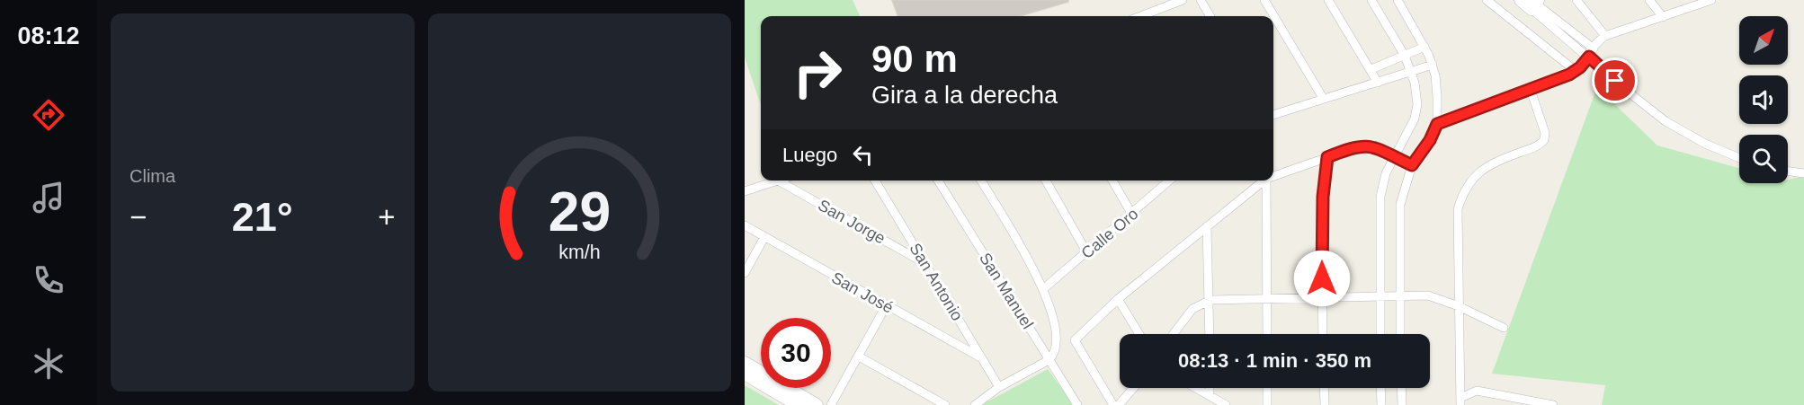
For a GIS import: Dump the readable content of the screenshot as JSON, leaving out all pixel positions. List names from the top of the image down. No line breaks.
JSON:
{"streets":{"street":["San Jorge","Calle Oro","San Antonio","San Manuel","San José"]},"crossings":[["San Jorge","San Antonio"],["San Antonio","San José"]],"north":"top right","page":{"tabs":"08:12","tile":"Clima","turn":["90 m","Gira a la derecha"],"then":"Luego","heat":["−","21°","+"],"limit":"30","trip":"08:13 · 1 min · 350 m","gauge":["29","km/h"]}}
